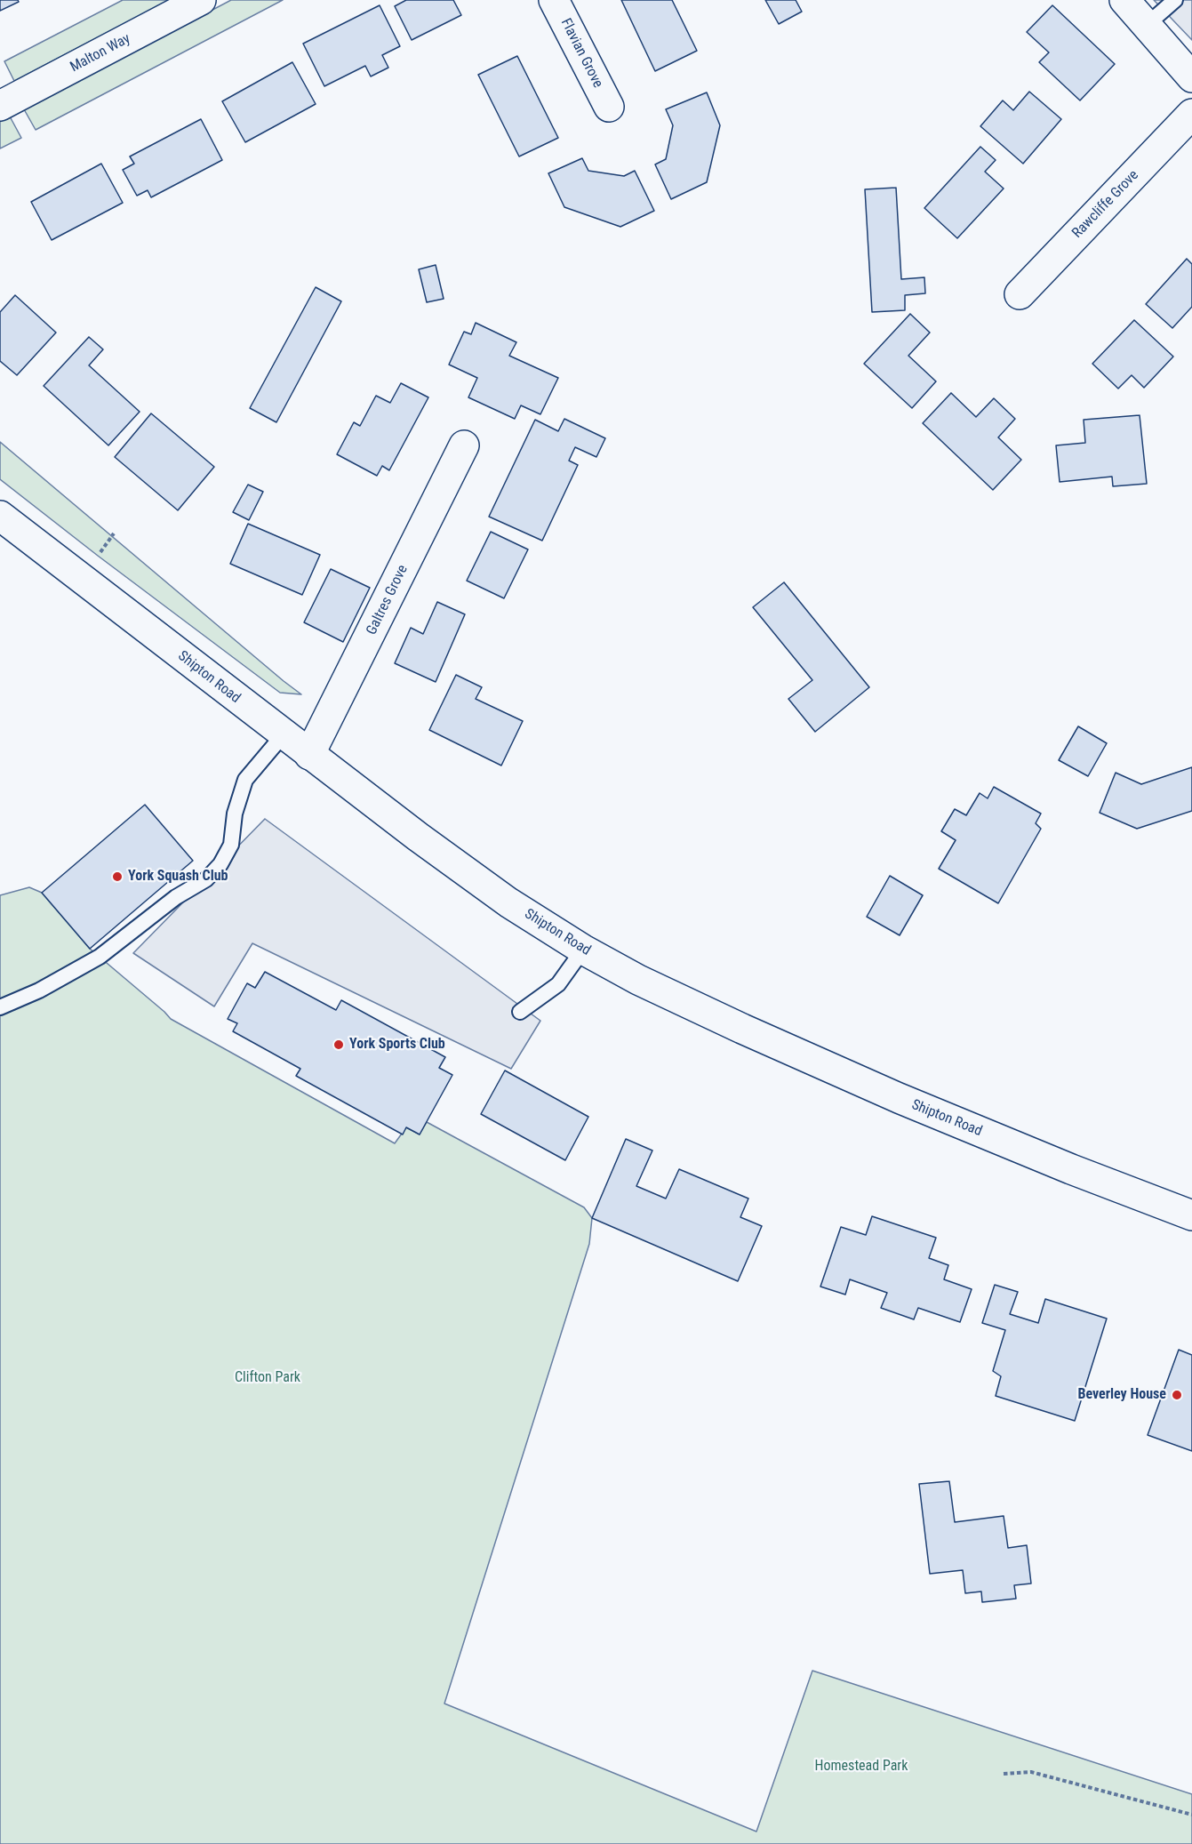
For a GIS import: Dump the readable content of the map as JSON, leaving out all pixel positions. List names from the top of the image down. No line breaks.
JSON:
{"streets":{"main road":["Malton Way","Flavian Grove","Rawcliffe Grove","Galtres Grove","Shipton Road"]},"crossings":[["Galtres Grove","Shipton Road"]],"parks":["Clifton Park","Homestead Park"],"places":["York Squash Club","York Sports Club","Beverley House"]}
